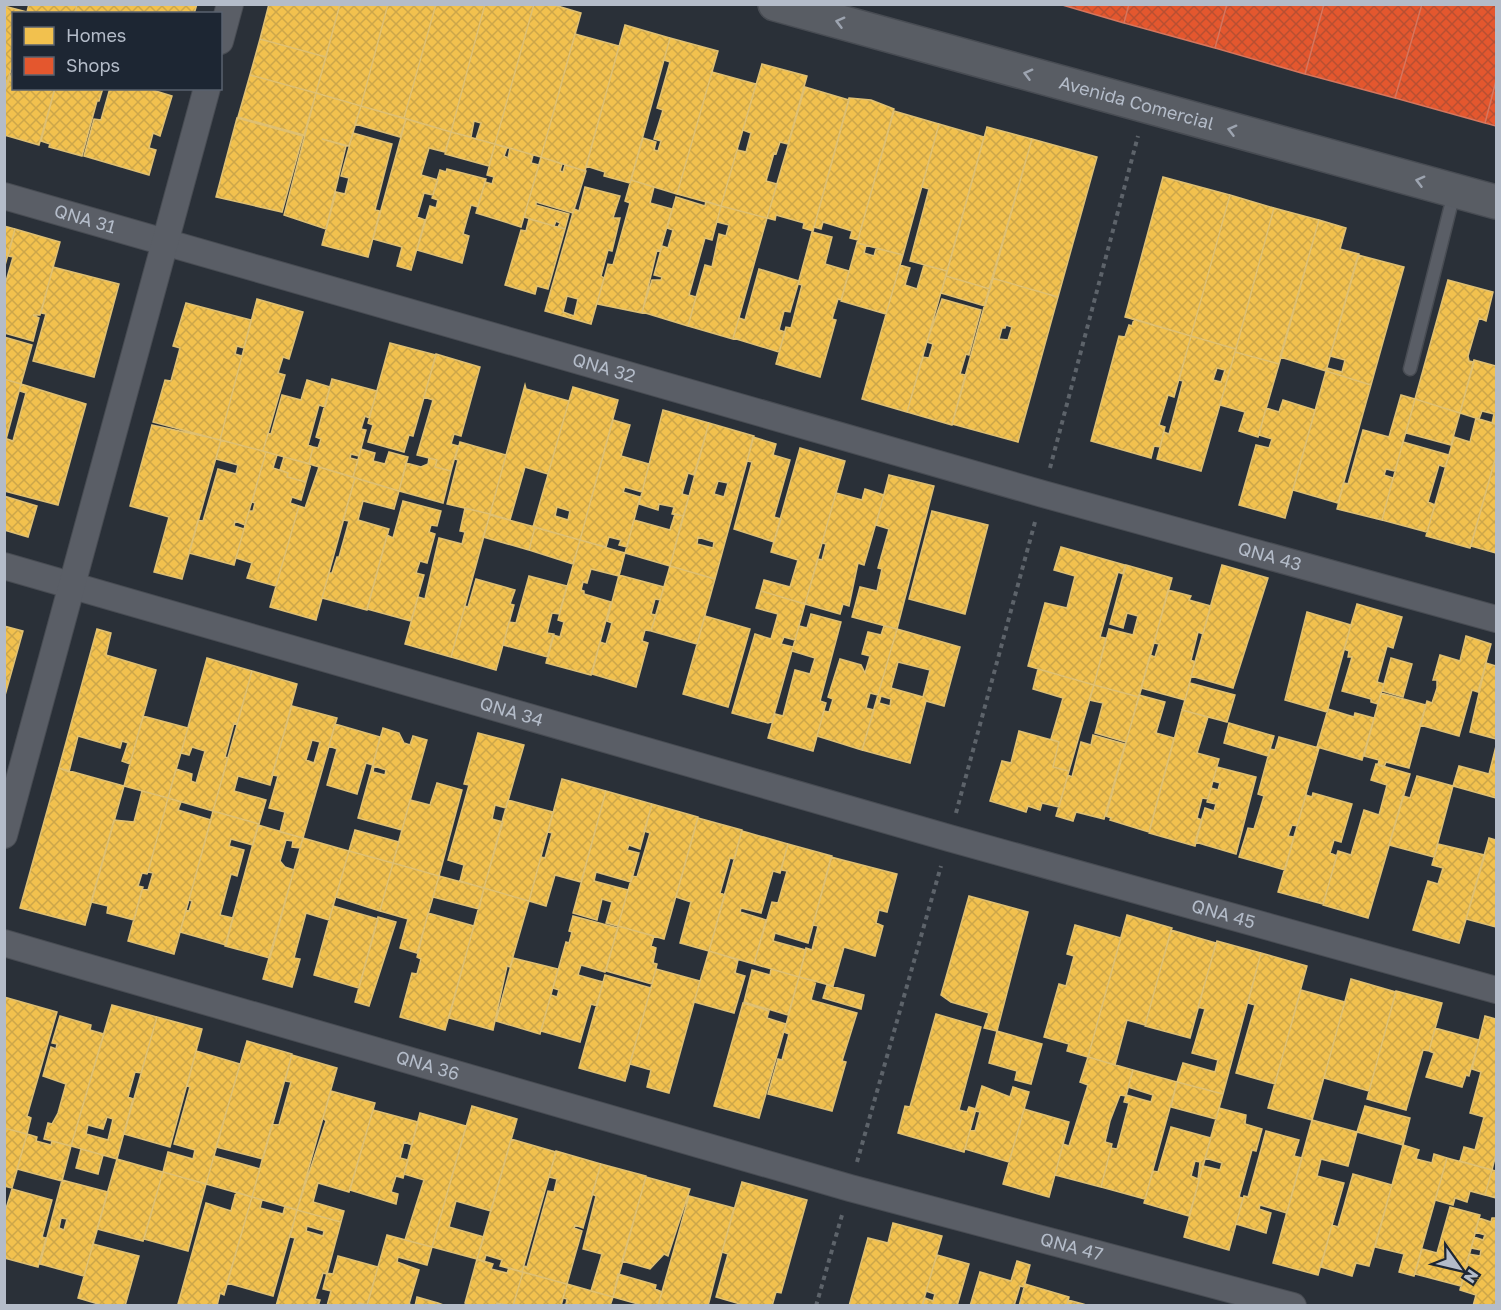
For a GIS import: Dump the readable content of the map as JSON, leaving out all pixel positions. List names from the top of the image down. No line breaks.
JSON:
{"streets":{"main road":["Avenida Comercial"],"street":["QNA 31","QNA 32","QNA 43","QNA 34","QNA 45","QNA 36","QNA 47"]},"crossings":[["QNA 31","QNA 32"],["QNA 32","QNA 43"],["QNA 34","QNA 45"],["QNA 36","QNA 47"]],"one_way":["Avenida Comercial"],"legend":["Homes","Shops"],"north":"bottom right"}
